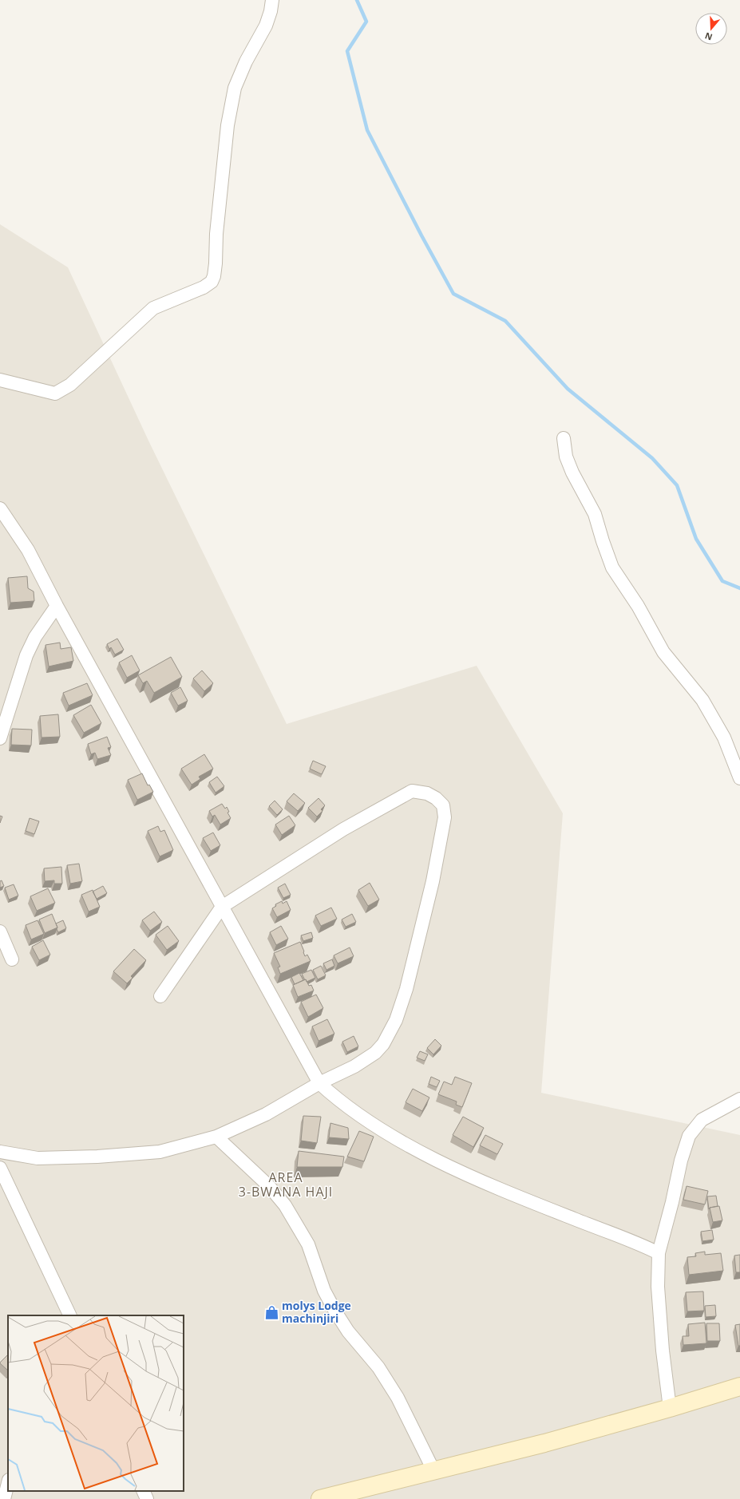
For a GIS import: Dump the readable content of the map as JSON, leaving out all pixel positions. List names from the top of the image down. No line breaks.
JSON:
{"districts":["AREA 3-BWANA HAJI"],"places":{"shop":["molys Lodge machinjiri"]},"north":"bottom"}
